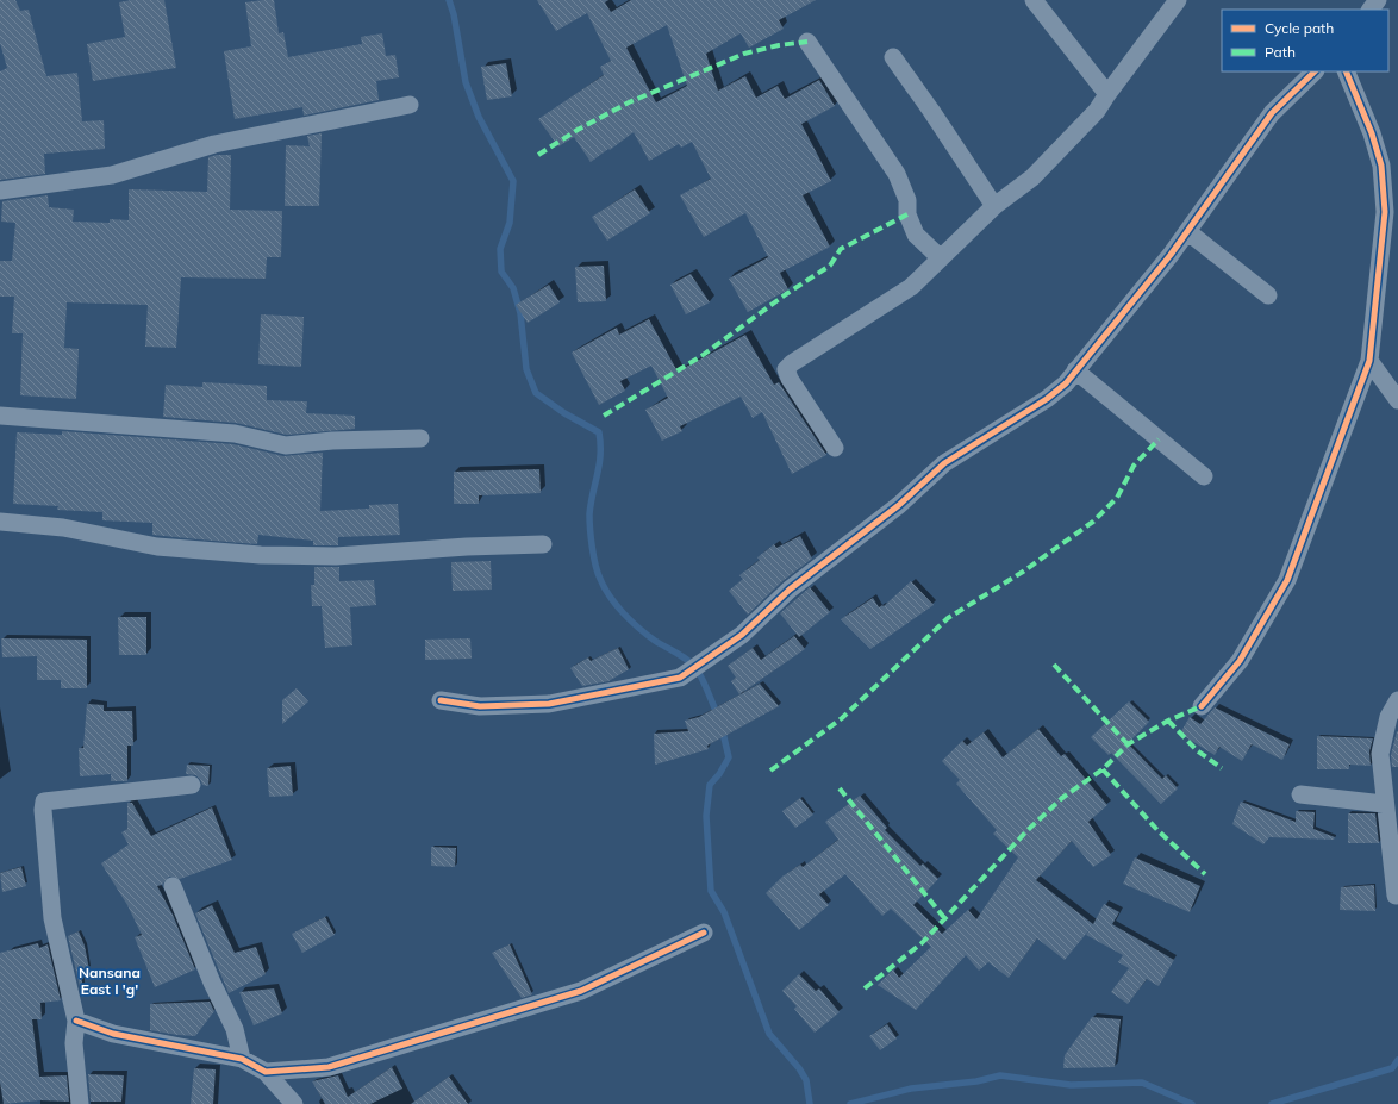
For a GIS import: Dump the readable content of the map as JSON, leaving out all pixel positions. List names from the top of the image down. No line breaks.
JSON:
{"districts":["Nansana East I 'g'"],"legend":["Cycle path","Path"]}
